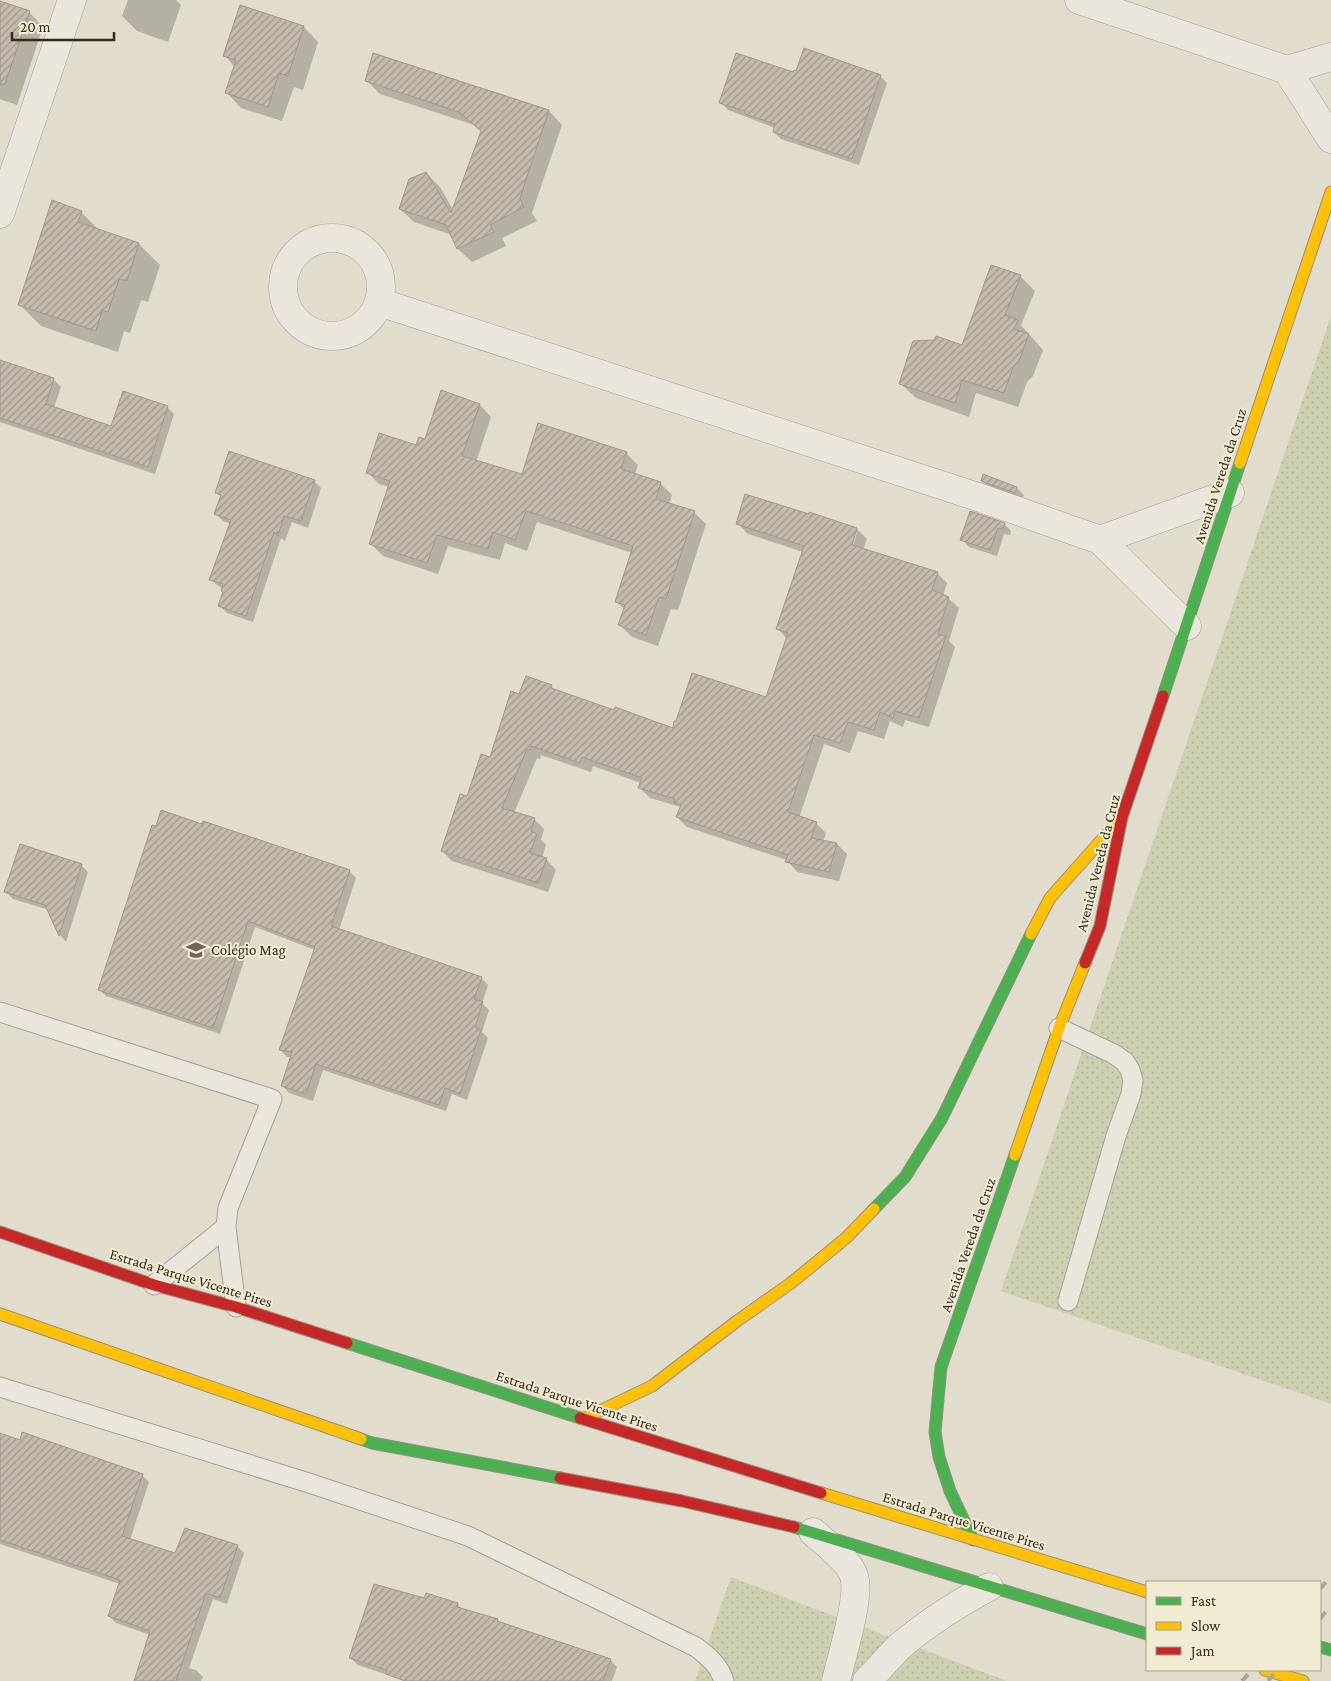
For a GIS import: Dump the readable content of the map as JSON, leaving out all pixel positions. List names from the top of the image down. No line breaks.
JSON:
{"streets":{"main road":["Avenida Vereda da Cruz","Estrada Parque Vicente Pires"]},"crossings":[["Avenida Vereda da Cruz","Estrada Parque Vicente Pires"]],"places":{"school or university":["Colégio Mag"]},"legend":["Fast","Slow","Jam"],"scale_bar":"20 m"}
